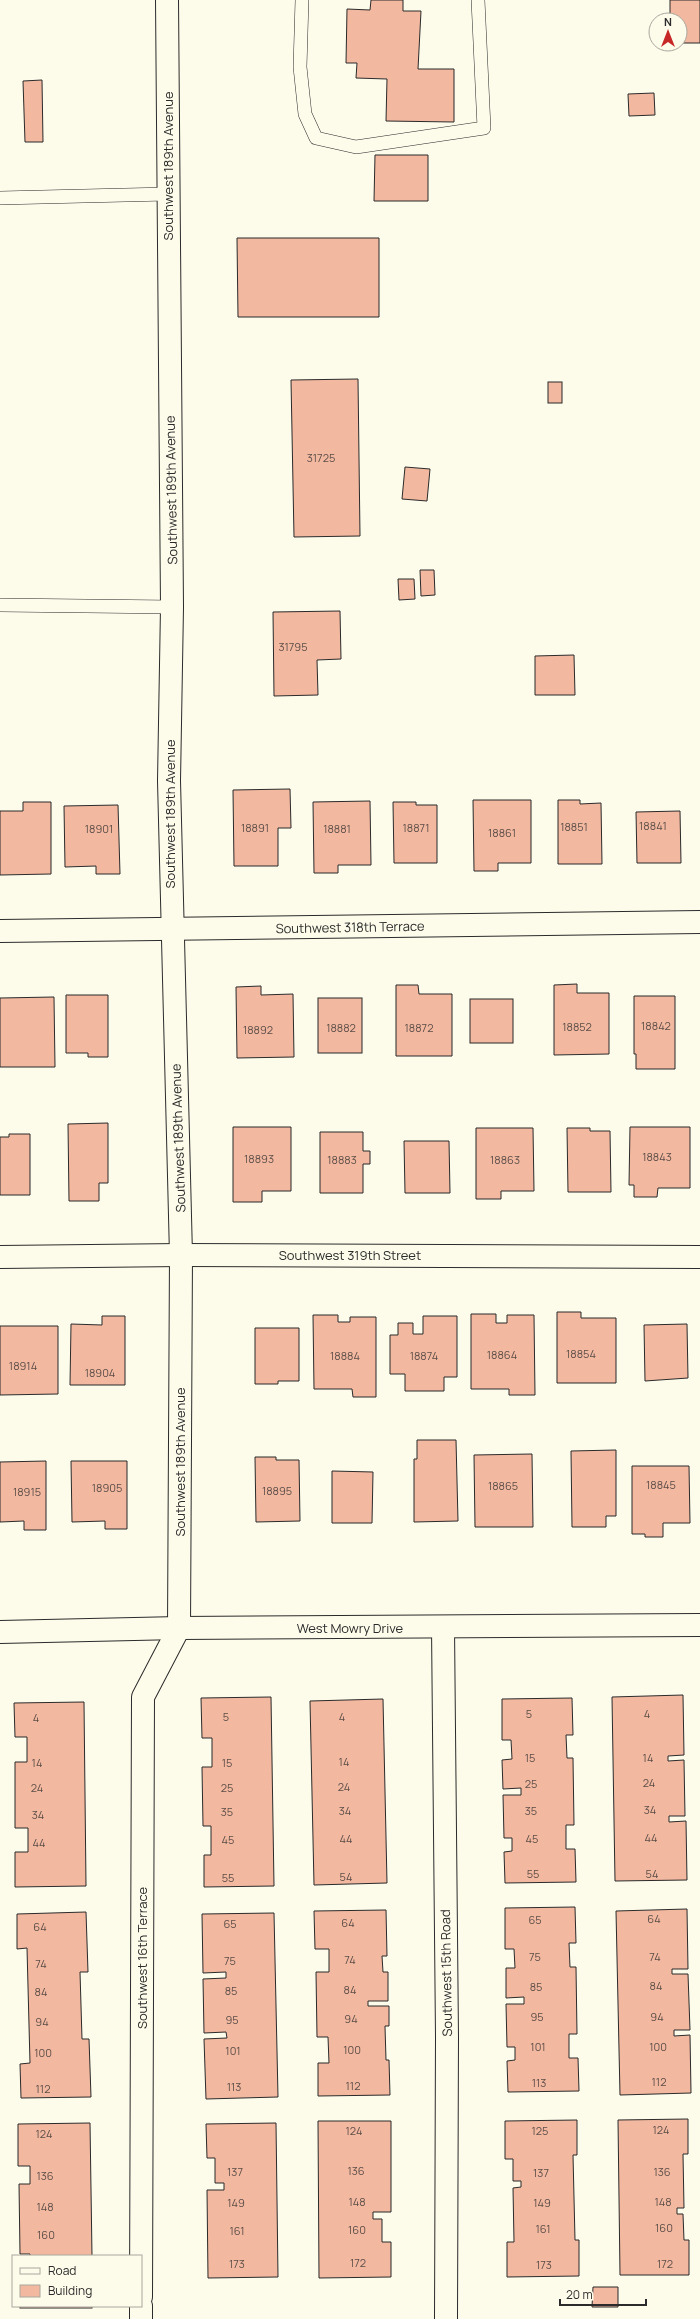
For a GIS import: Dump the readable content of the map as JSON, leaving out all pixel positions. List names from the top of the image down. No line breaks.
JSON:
{"streets":{"street":["Southwest 189th Avenue","Southwest 318th Terrace","Southwest 319th Street","West Mowry Drive","Southwest 16th Terrace","Southwest 15th Road"]},"crossings":[["Southwest 189th Avenue","Southwest 318th Terrace"],["Southwest 189th Avenue","Southwest 319th Street"],["Southwest 189th Avenue","West Mowry Drive"],["Southwest 189th Avenue","Southwest 16th Terrace"],["West Mowry Drive","Southwest 16th Terrace"],["West Mowry Drive","Southwest 15th Road"]],"house_numbers":["31725","31795","18841","18851","18891","18871","18901","18881","18861","18842","18852","18882","18872","18892","18843","18893","18883","18863","18854","18864","18884","18874","18914","18904","18845","18865","18905","18895","18915","5","4","5","4","4","15","14","14","14","15","24","25","24","24","25","34","34","35","35","34","44","44","45","45","44","55","54","54","55","64","65","64","65","64","75","74","74","75","74","84","85","84","85","84","95","94","94","95","94","101","100","100","101","100","112","113","112","113","112","124","124","125","124","136","137","136","137","136","148","148","149","149","148","160","161","160","161","160","172","173","172","173"],"legend":["Road","Building"],"scale_bar":"20 m","north":"top"}
